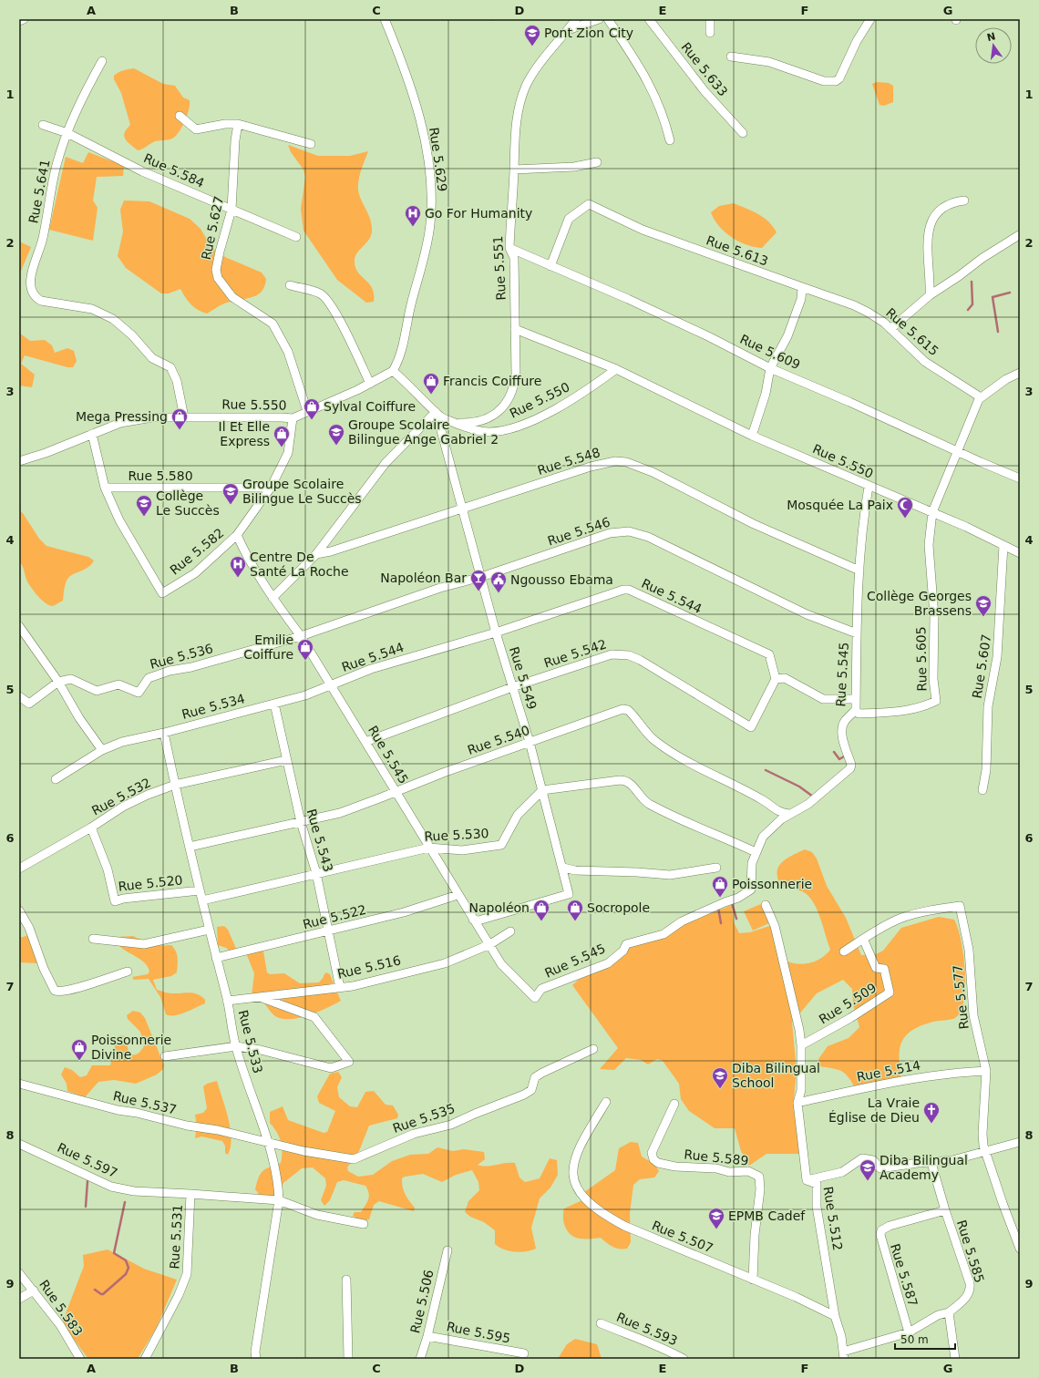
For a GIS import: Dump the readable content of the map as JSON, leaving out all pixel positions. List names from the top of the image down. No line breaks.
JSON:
{"streets":{"street":["Rue 5.633","Rue 5.629","Rue 5.584","Rue 5.641","Rue 5.627","Rue 5.613","Rue 5.551","Rue 5.615","Rue 5.609","Rue 5.550","Rue 5.548","Rue 5.580","Rue 5.546","Rue 5.582","Rue 5.544","Rue 5.542","Rue 5.536","Rue 5.605","Rue 5.607","Rue 5.545","Rue 5.549","Rue 5.534","Rue 5.540","Rue 5.532","Rue 5.530","Rue 5.543","Rue 5.520","Rue 5.522","Rue 5.516","Rue 5.577","Rue 5.509","Rue 5.533","Rue 5.514","Rue 5.537","Rue 5.535","Rue 5.589","Rue 5.597","Rue 5.512","Rue 5.531","Rue 5.507","Rue 5.585","Rue 5.587","Rue 5.506","Rue 5.583","Rue 5.593","Rue 5.595"]},"crossings":[["Rue 5.629","Rue 5.550"],["Rue 5.584","Rue 5.641"],["Rue 5.584","Rue 5.627"],["Rue 5.641","Rue 5.550"],["Rue 5.627","Rue 5.550"],["Rue 5.613","Rue 5.615"],["Rue 5.613","Rue 5.609"],["Rue 5.551","Rue 5.609"],["Rue 5.551","Rue 5.550"],["Rue 5.615","Rue 5.605"],["Rue 5.609","Rue 5.605"],["Rue 5.550","Rue 5.605"],["Rue 5.550","Rue 5.607"],["Rue 5.550","Rue 5.545"],["Rue 5.550","Rue 5.549"],["Rue 5.548","Rue 5.545"],["Rue 5.548","Rue 5.549"],["Rue 5.580","Rue 5.582"],["Rue 5.546","Rue 5.536"],["Rue 5.546","Rue 5.545"],["Rue 5.546","Rue 5.549"],["Rue 5.582","Rue 5.545"],["Rue 5.544","Rue 5.542"],["Rue 5.544","Rue 5.545"],["Rue 5.544","Rue 5.549"],["Rue 5.544","Rue 5.534"],["Rue 5.542","Rue 5.545"],["Rue 5.542","Rue 5.549"],["Rue 5.536","Rue 5.545"],["Rue 5.605","Rue 5.545"],["Rue 5.545","Rue 5.549"],["Rue 5.545","Rue 5.534"],["Rue 5.545","Rue 5.540"],["Rue 5.545","Rue 5.530"],["Rue 5.545","Rue 5.522"],["Rue 5.545","Rue 5.516"],["Rue 5.549","Rue 5.540"],["Rue 5.549","Rue 5.530"],["Rue 5.534","Rue 5.543"],["Rue 5.534","Rue 5.533"],["Rue 5.540","Rue 5.543"],["Rue 5.540","Rue 5.533"],["Rue 5.532","Rue 5.543"],["Rue 5.532","Rue 5.520"],["Rue 5.532","Rue 5.533"],["Rue 5.530","Rue 5.543"],["Rue 5.530","Rue 5.533"],["Rue 5.543","Rue 5.522"],["Rue 5.520","Rue 5.533"],["Rue 5.522","Rue 5.533"],["Rue 5.516","Rue 5.533"],["Rue 5.577","Rue 5.509"],["Rue 5.577","Rue 5.514"],["Rue 5.577","Rue 5.512"],["Rue 5.533","Rue 5.537"],["Rue 5.533","Rue 5.535"],["Rue 5.533","Rue 5.531"],["Rue 5.537","Rue 5.535"],["Rue 5.589","Rue 5.507"],["Rue 5.597","Rue 5.531"],["Rue 5.512","Rue 5.507"],["Rue 5.585","Rue 5.587"],["Rue 5.506","Rue 5.595"]],"places":{"school or university":["Pont Zion City","Groupe Scolaire Bilingue Ange Gabriel 2","Groupe Scolaire Bilingue Le Succès","Collège Le Succès","Collège Georges Brassens","Diba Bilingual School","Diba Bilingual Academy","EPMB Cadef"],"hospital":["Go For Humanity","Centre De Santé La Roche"],"shop":["Francis Coiffure","Sylval Coiffure","Mega Pressing","Il Et Elle Express","Emilie Coiffure","Poissonnerie","Napoléon","Socropole","Poissonnerie Divine"],"mosque":["Mosquée La Paix"],"bar":["Napoléon Bar"],"public building":["Ngousso Ebama"],"church":["La Vraie Église de Dieu"]},"scale_bar":"50 m","north":"top","grid":{"columns":["A","B","C","D","E","F","G"],"rows":["1","2","3","4","5","6","7","8","9"]}}
